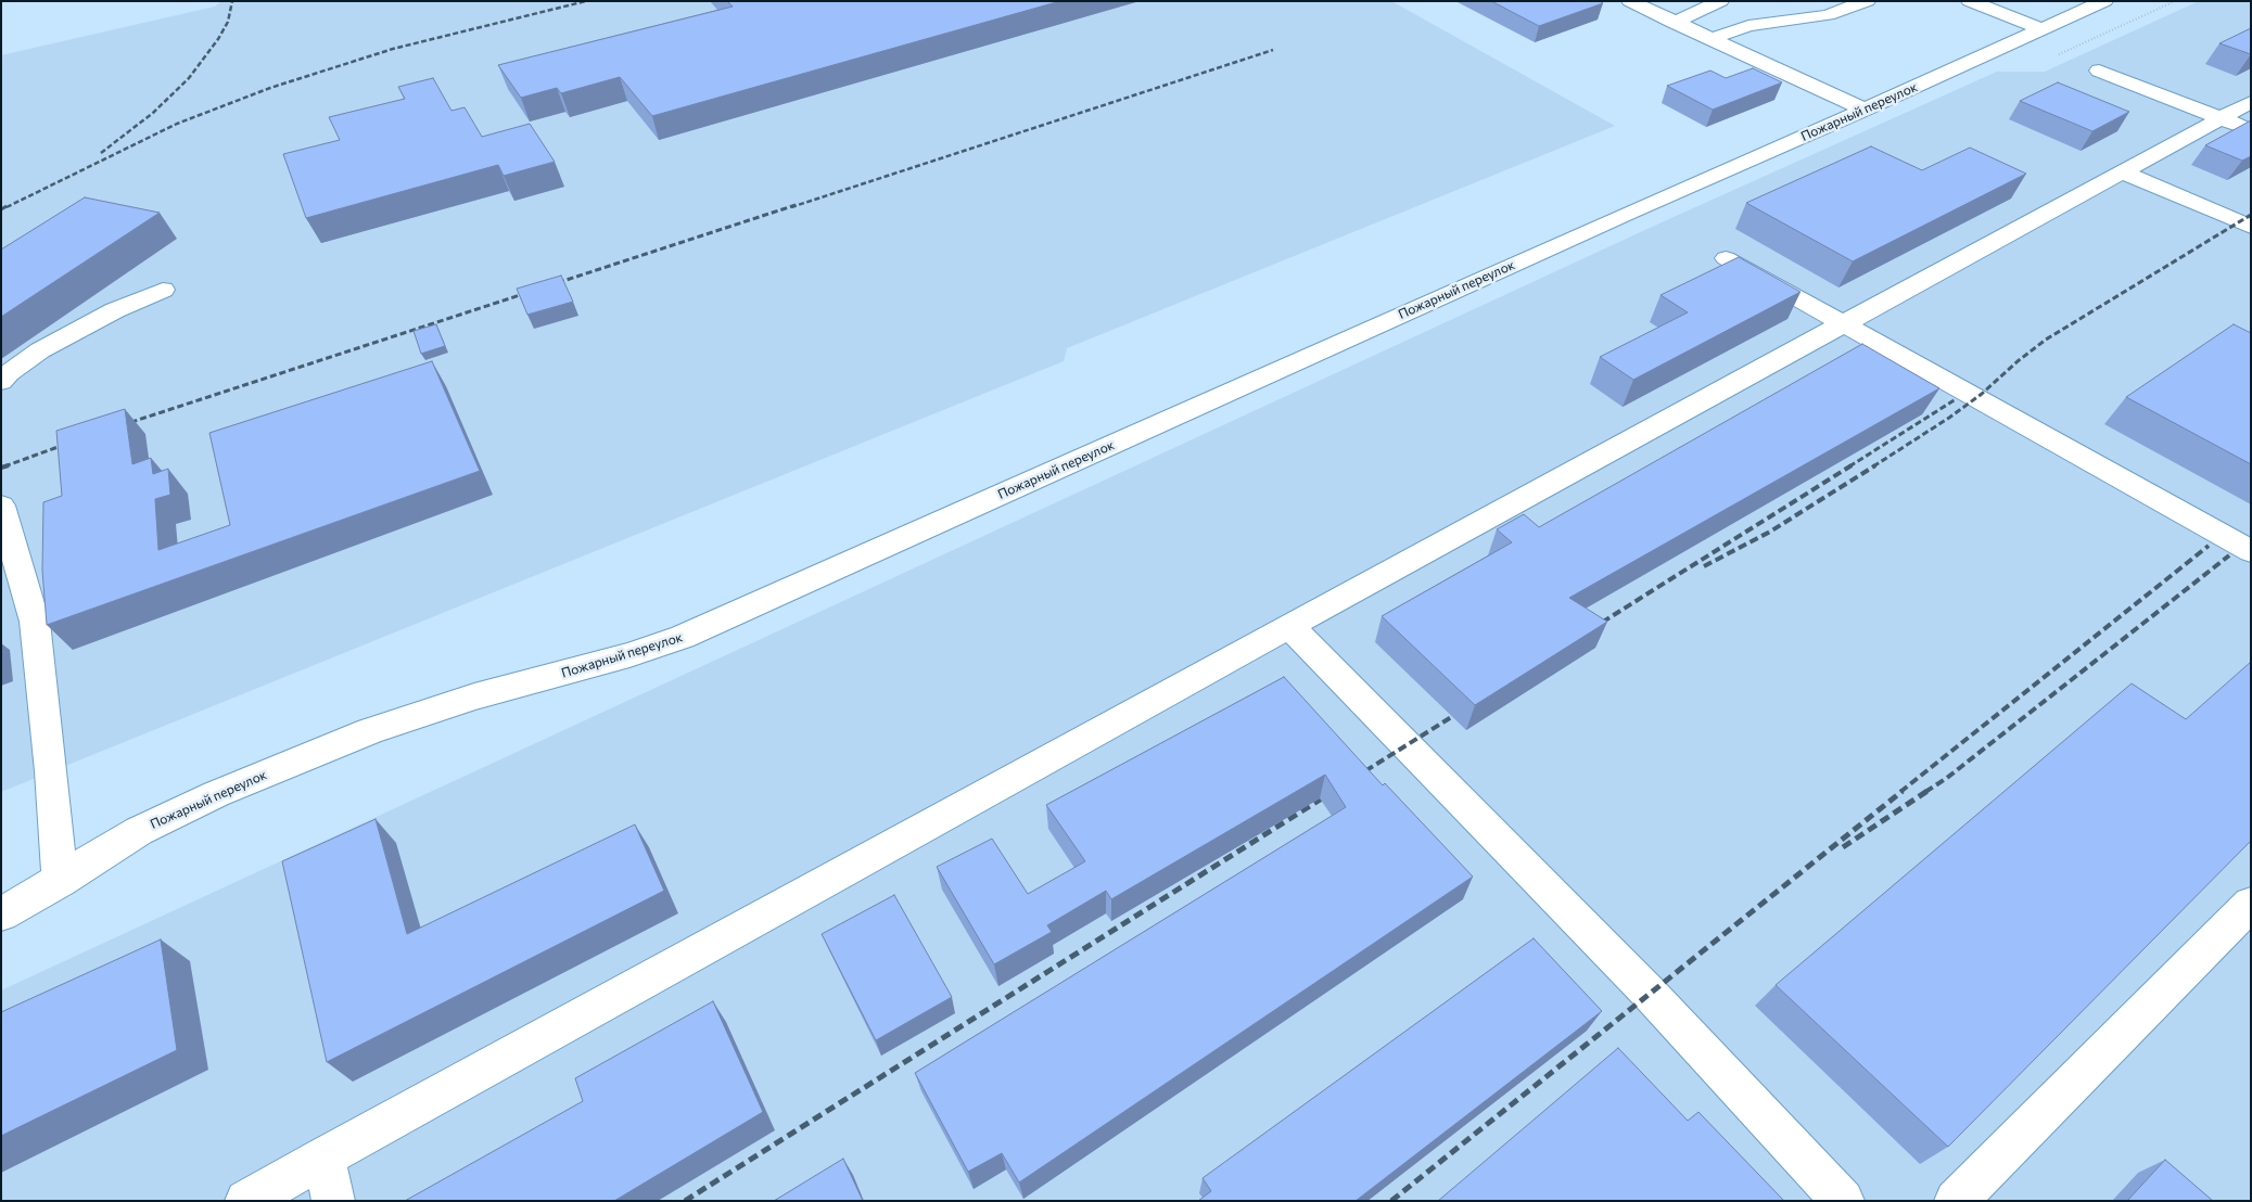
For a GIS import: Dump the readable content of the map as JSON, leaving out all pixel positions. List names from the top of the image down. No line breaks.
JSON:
{"streets":{"street":["Пожарный переулок"]}}
